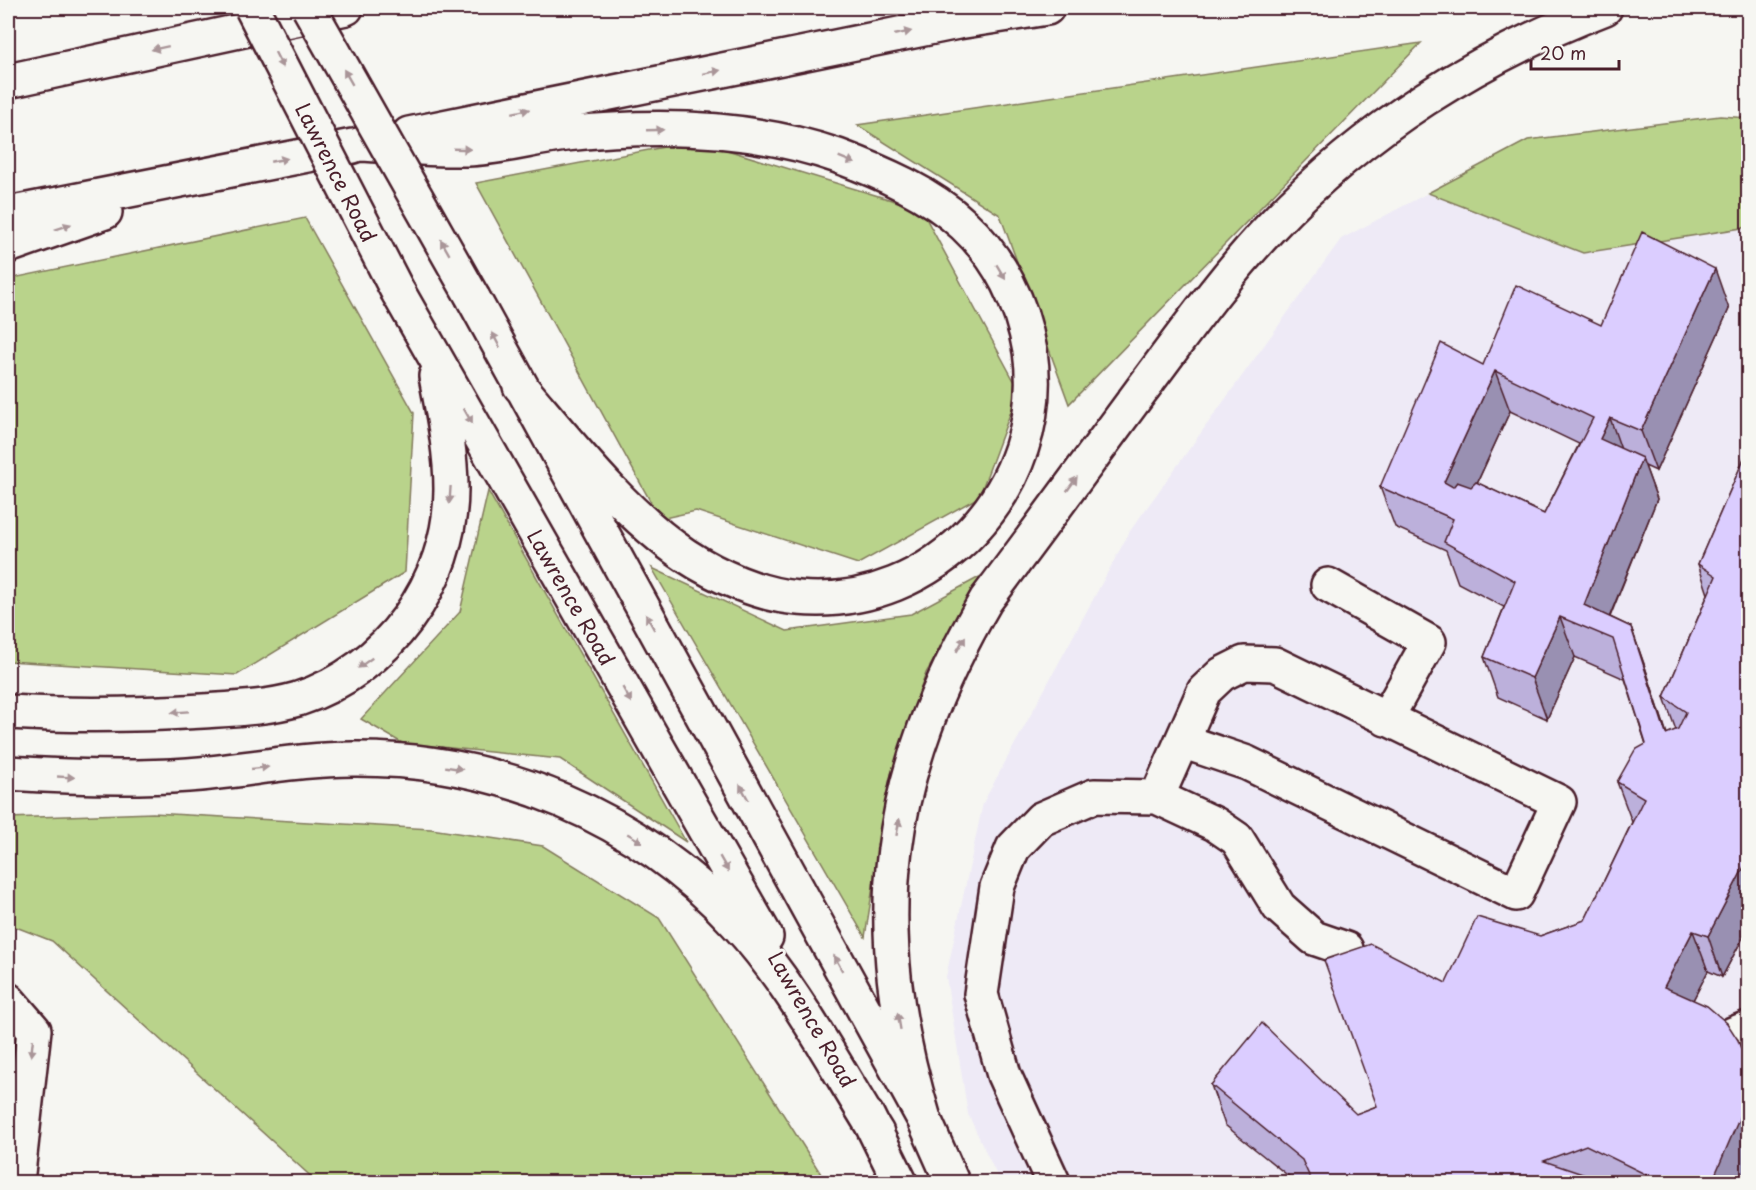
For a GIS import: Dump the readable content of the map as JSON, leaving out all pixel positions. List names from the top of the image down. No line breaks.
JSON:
{"streets":{"main road":["Lawrence Road"]},"scale_bar":"20 m"}
